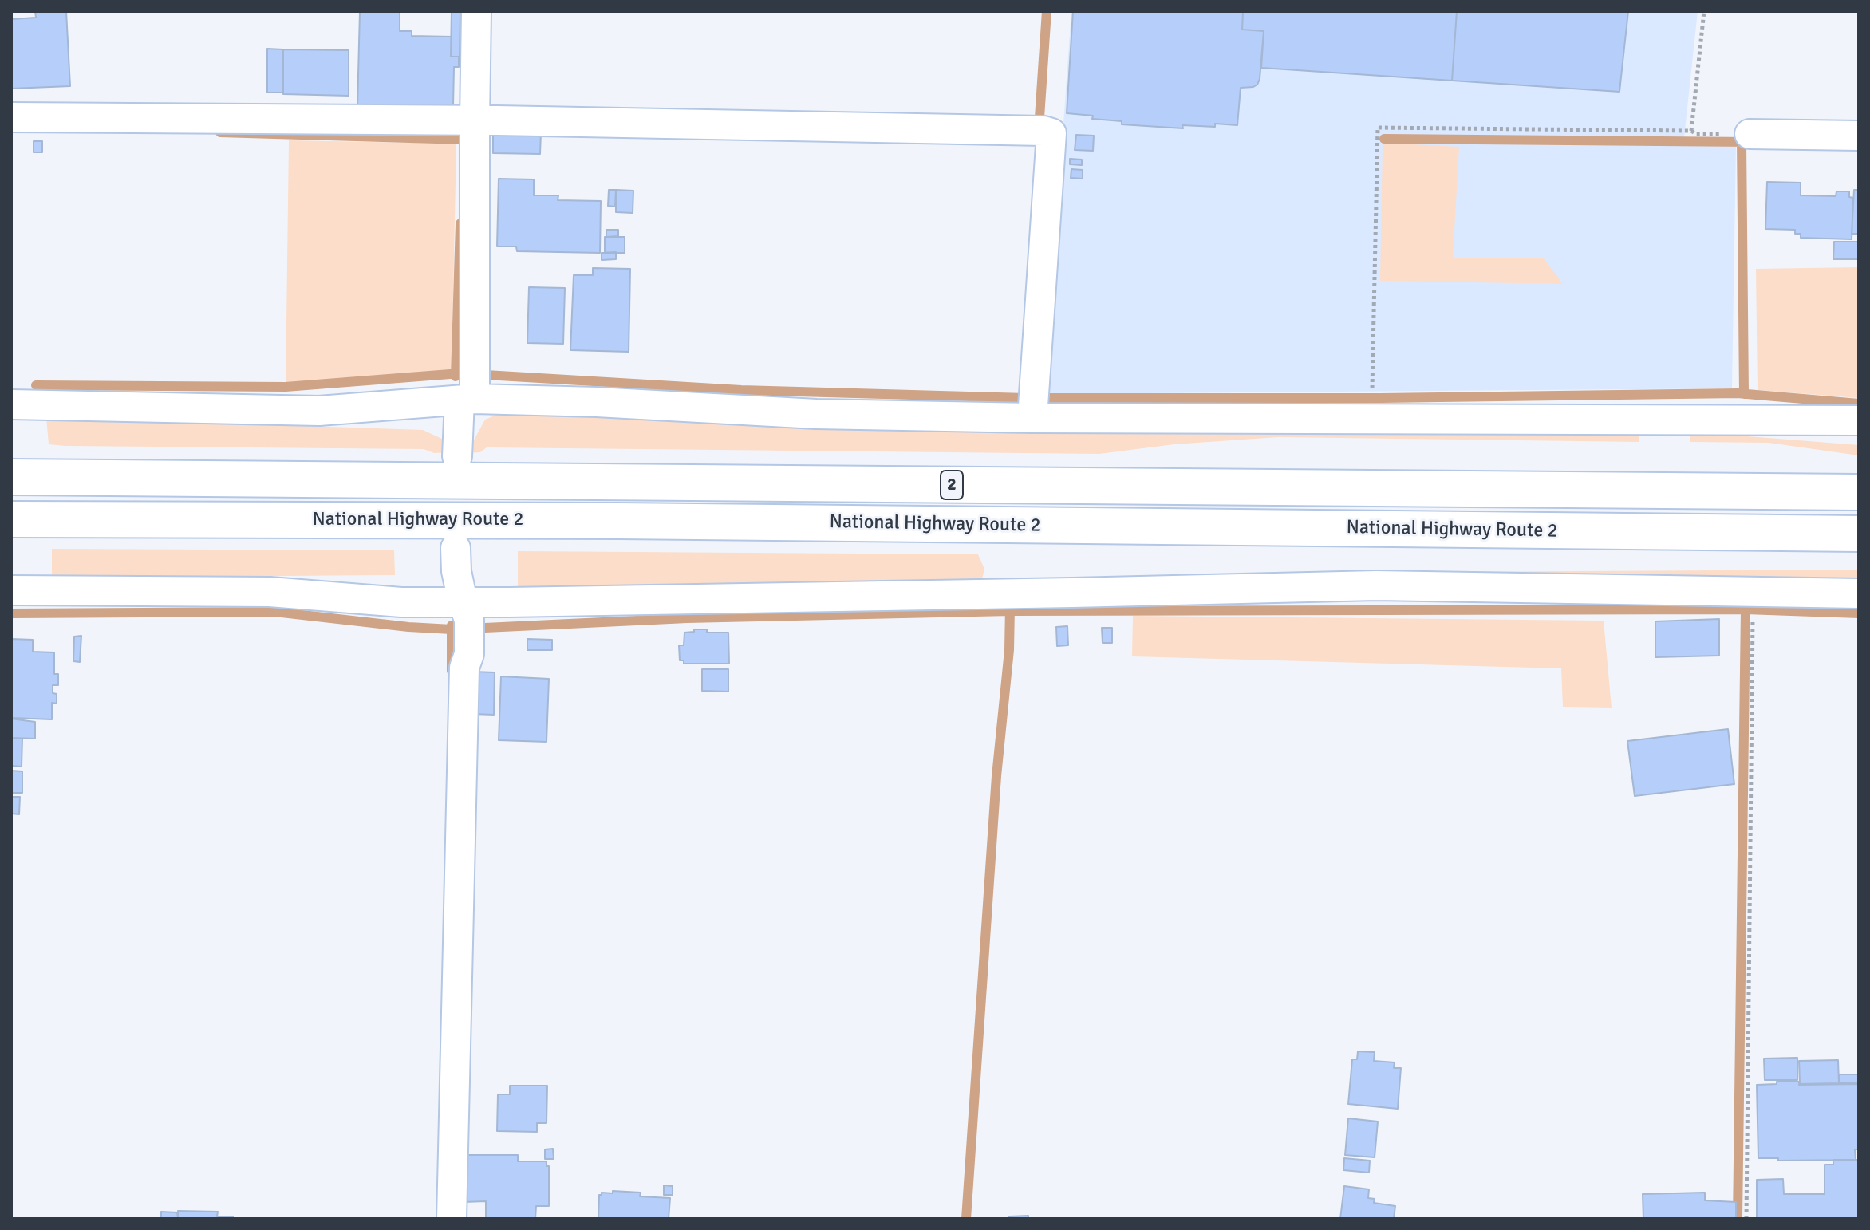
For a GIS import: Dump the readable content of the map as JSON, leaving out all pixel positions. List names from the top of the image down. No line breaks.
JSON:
{"streets":{"highway":["2","National Highway Route 2"]}}
